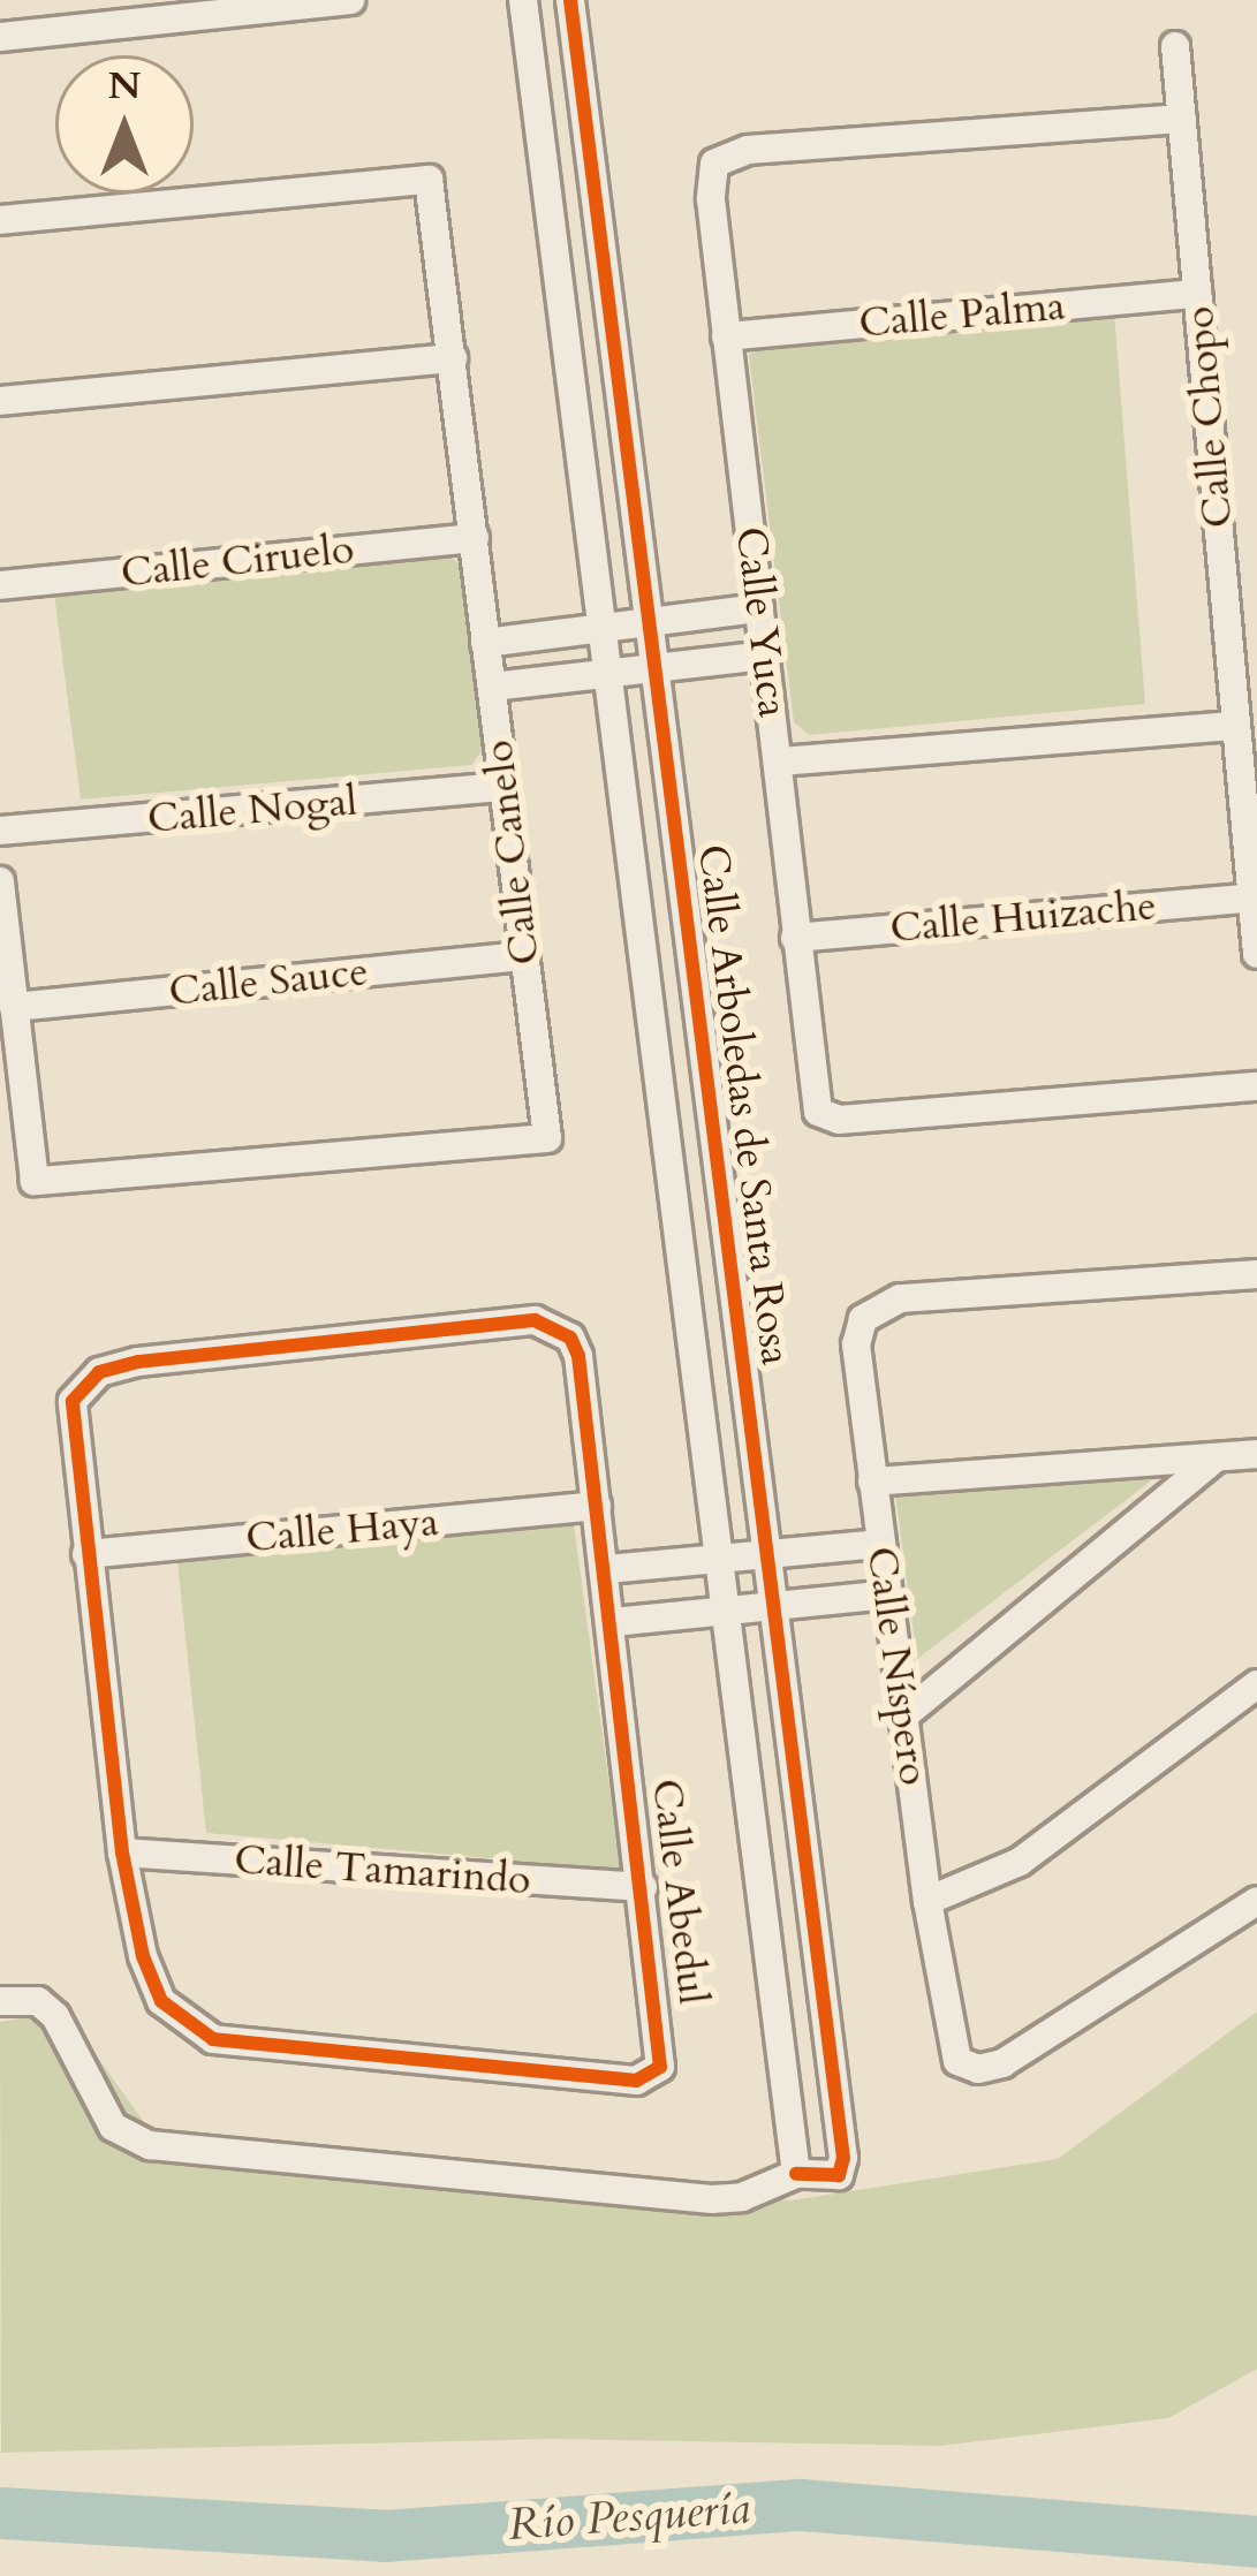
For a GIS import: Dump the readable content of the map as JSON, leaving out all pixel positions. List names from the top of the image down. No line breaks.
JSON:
{"streets":{"street":["Calle Palma","Calle Chopo","Calle Ciruelo","Calle Yuca","Calle Nogal","Calle Canelo","Calle Huizache","Calle Sauce","Calle Arboledas de Santa Rosa","Calle Haya","Calle Níspero","Calle Tamarindo","Calle Abedul"]},"crossings":[["Calle Palma","Calle Chopo"],["Calle Palma","Calle Yuca"],["Calle Chopo","Calle Yuca"],["Calle Chopo","Calle Huizache"],["Calle Ciruelo","Calle Canelo"],["Calle Yuca","Calle Huizache"],["Calle Nogal","Calle Canelo"],["Calle Canelo","Calle Sauce"],["Calle Haya","Calle Abedul"],["Calle Tamarindo","Calle Abedul"]],"water":["Río Pesquería"],"north":"top"}
